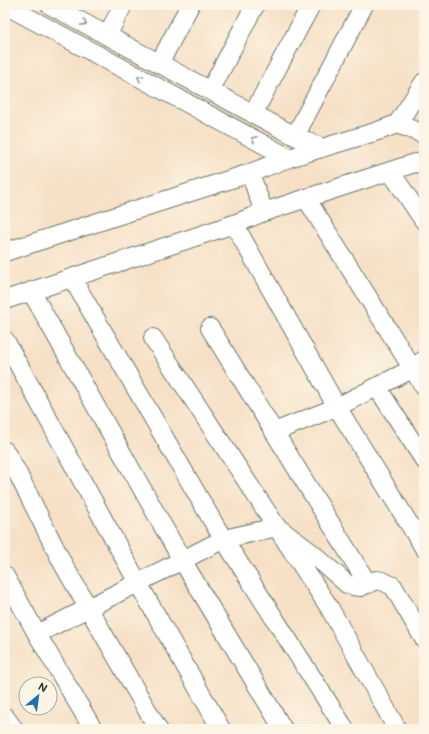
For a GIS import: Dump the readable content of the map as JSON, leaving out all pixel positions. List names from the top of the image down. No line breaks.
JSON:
{"north":"top right"}
